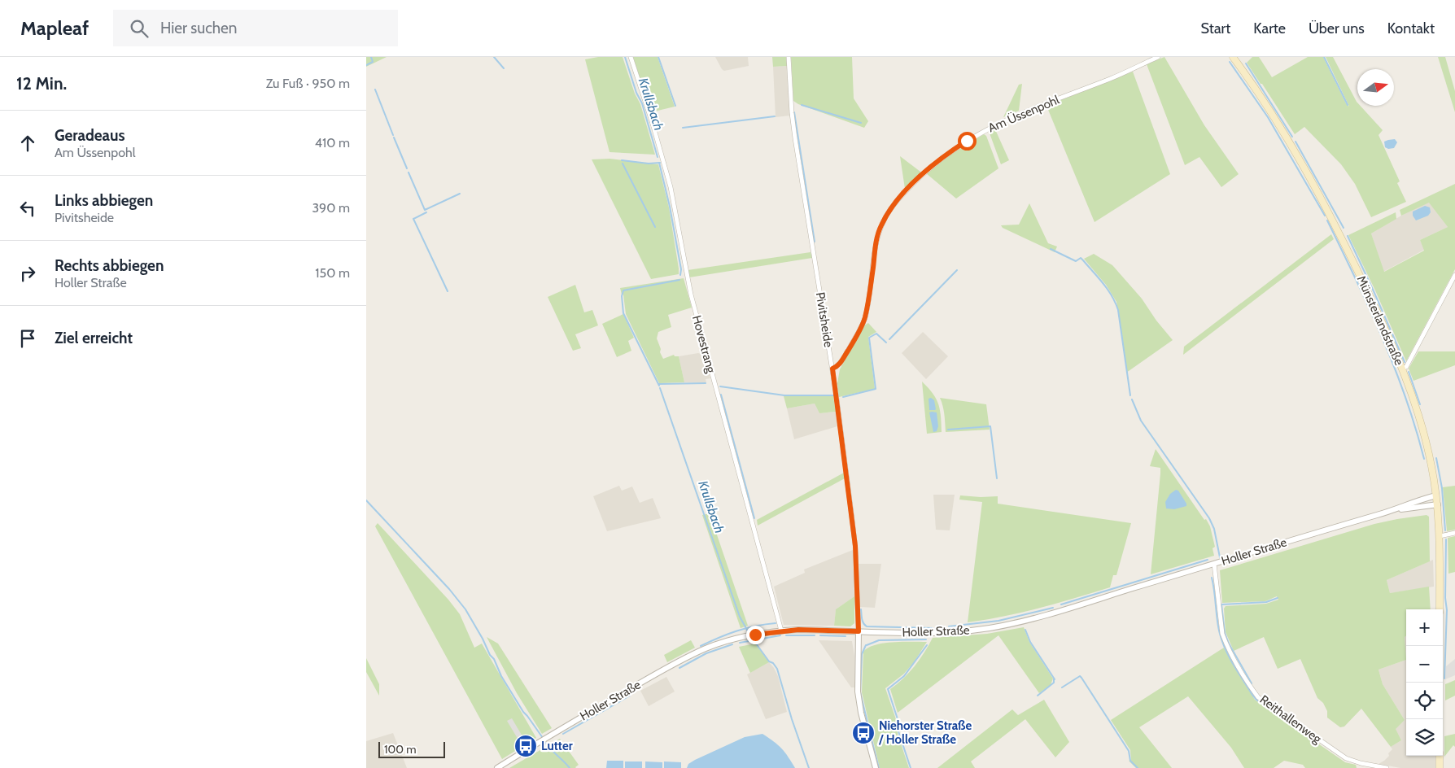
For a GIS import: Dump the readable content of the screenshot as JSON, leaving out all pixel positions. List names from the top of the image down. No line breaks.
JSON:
{"streets":{"main road":["Münsterlandstraße"],"street":["Am Üssenpohl","Pivitsheide","Hovestrang","Holler Straße","Reithallenweg"]},"crossings":[["Am Üssenpohl","Pivitsheide"],["Pivitsheide","Holler Straße"],["Münsterlandstraße","Holler Straße"],["Hovestrang","Holler Straße"],["Holler Straße","Reithallenweg"]],"water":["Krullsbach"],"places":{"bus stop":["Niehorster Straße / Holler Straße","Lutter"]},"scale_bar":"100 m","north":"right","page":{"header":"Mapleaf","search":"Hier suchen","nav":["Start","Karte","Über uns","Kontakt"],"heading":["12 Min.","Zu Fuß · 950 m"],"list":[["Geradeaus","Am Üssenpohl","410 m"],["Links abbiegen","Pivitsheide","390 m"],["Rechts abbiegen","Holler Straße","150 m"],"Ziel erreicht"],"map_buttons":["+","−"],"scale":"100 m"}}
